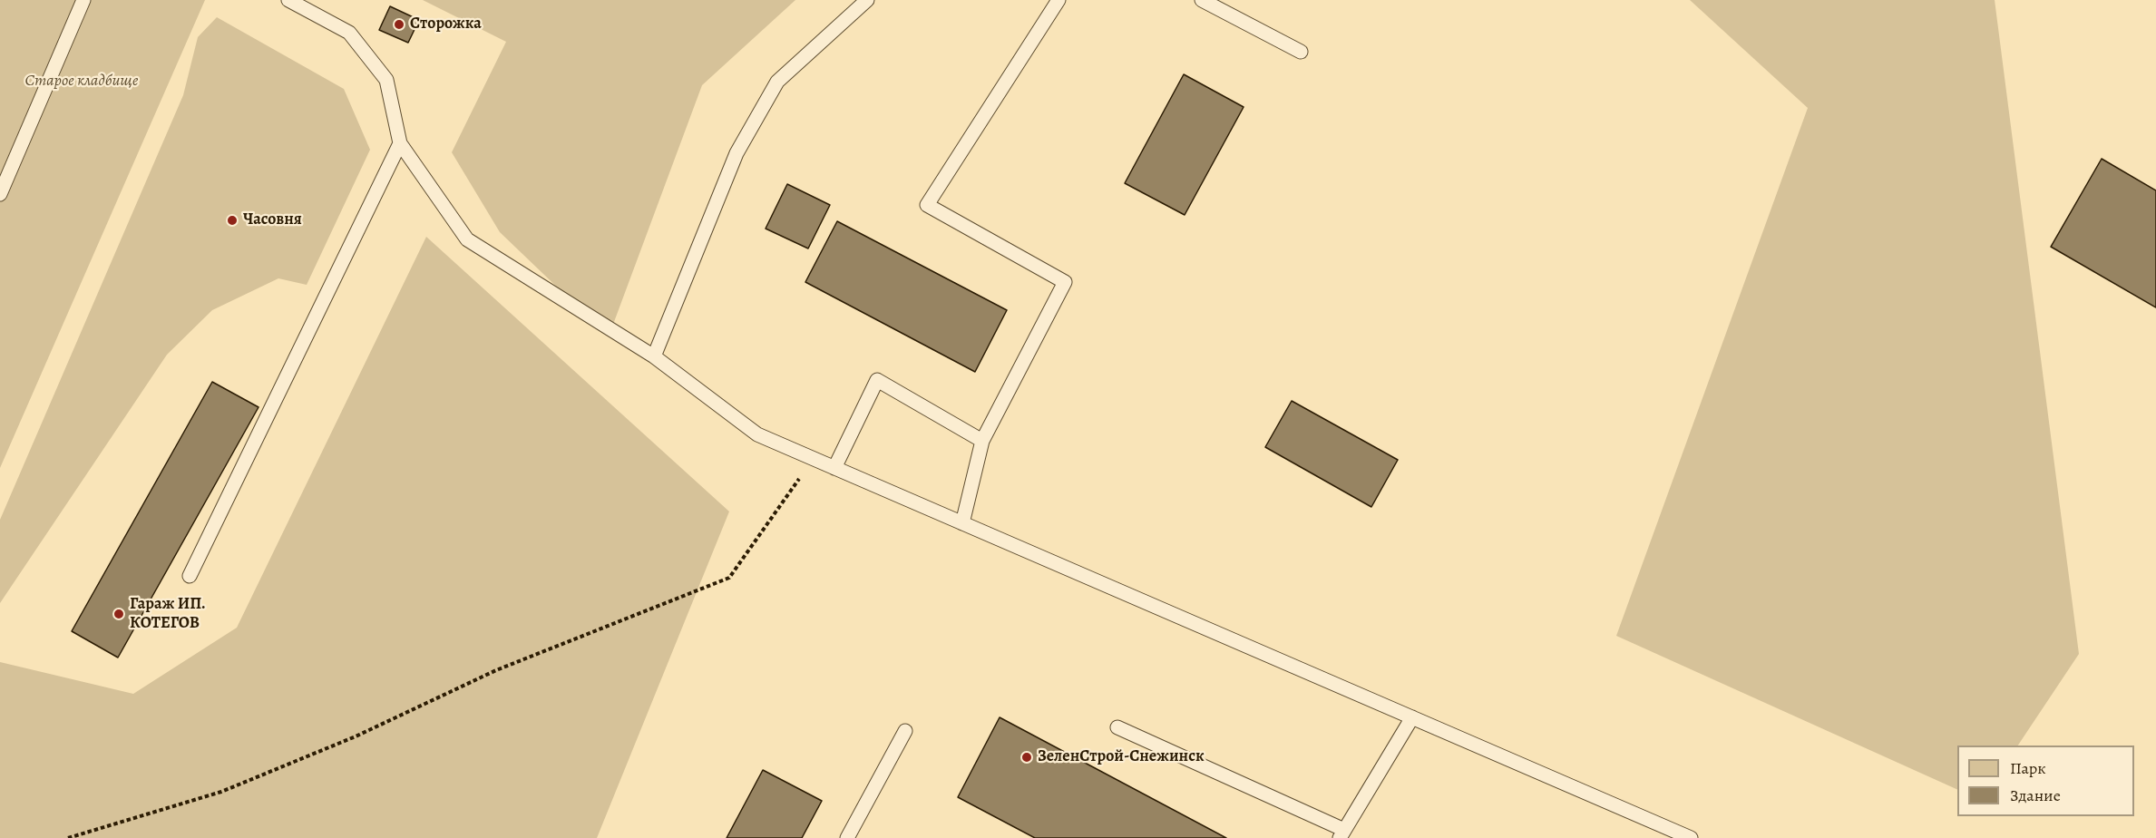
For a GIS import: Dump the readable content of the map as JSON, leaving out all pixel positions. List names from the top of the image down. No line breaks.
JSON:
{"parks":["Старое кладбище"],"places":["Сторожка","Часовня","Гараж ИП. КОТЕГОВ","ЗеленСтрой-Снежинск"],"legend":["Парк","Здание"]}
